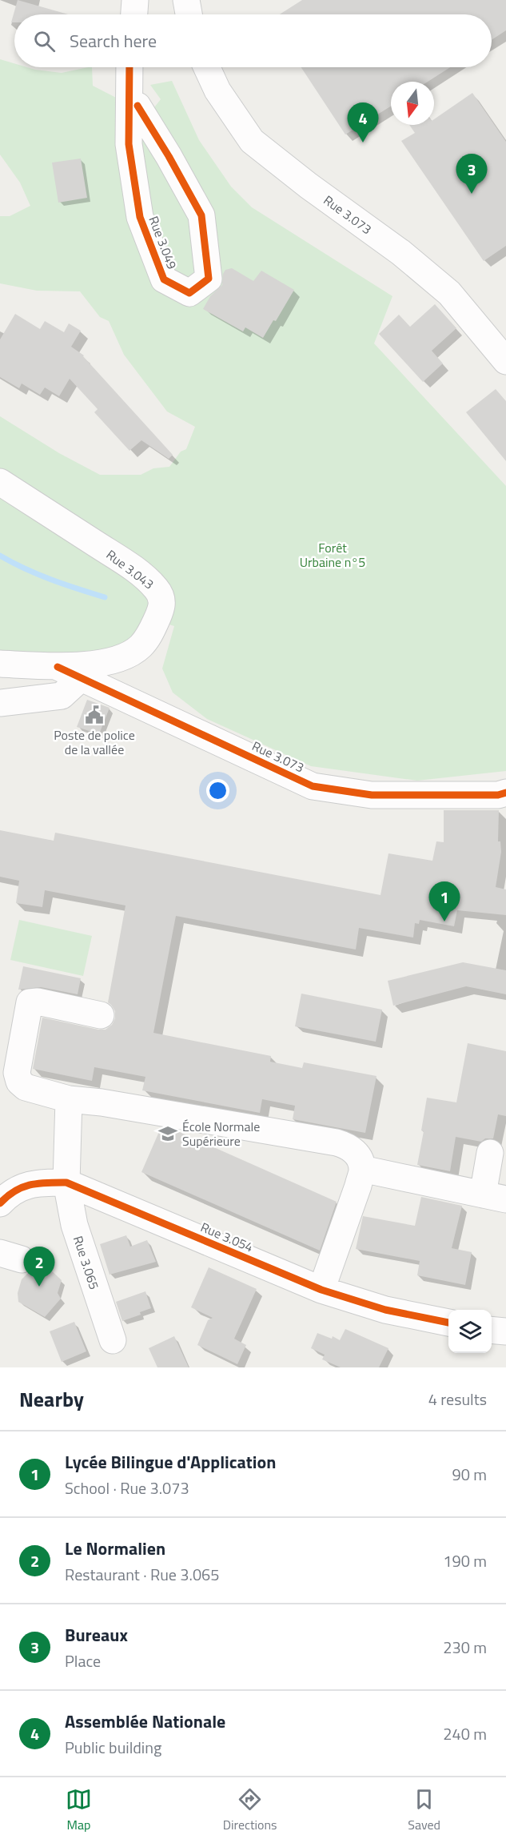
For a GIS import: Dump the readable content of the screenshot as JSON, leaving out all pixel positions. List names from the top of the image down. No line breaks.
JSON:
{"streets":{"street":["Rue 3.073","Rue 3.049","Rue 3.043","Rue 3.054","Rue 3.065"]},"crossings":[["Rue 3.073","Rue 3.043"],["Rue 3.054","Rue 3.065"]],"parks":["Forêt Urbaine n°5"],"places":{"public building":["Poste de police de la vallée"],"school or university":["École Normale Supérieure"]},"north":"bottom","page":{"search":"Search here","pins":["4","3","1","2"],"heading":["Nearby","4 results"],"list":[{"mark":"1","name":"Lycée Bilingue d'Application","note":"School · Rue 3.073","value":"90 m"},{"mark":"2","name":"Le Normalien","note":"Restaurant · Rue 3.065","value":"190 m"},{"mark":"3","name":"Bureaux","note":"Place","value":"230 m"},{"mark":"4","name":"Assemblée Nationale","note":"Public building","value":"240 m"}],"nav":["Map","Directions","Saved"]}}
